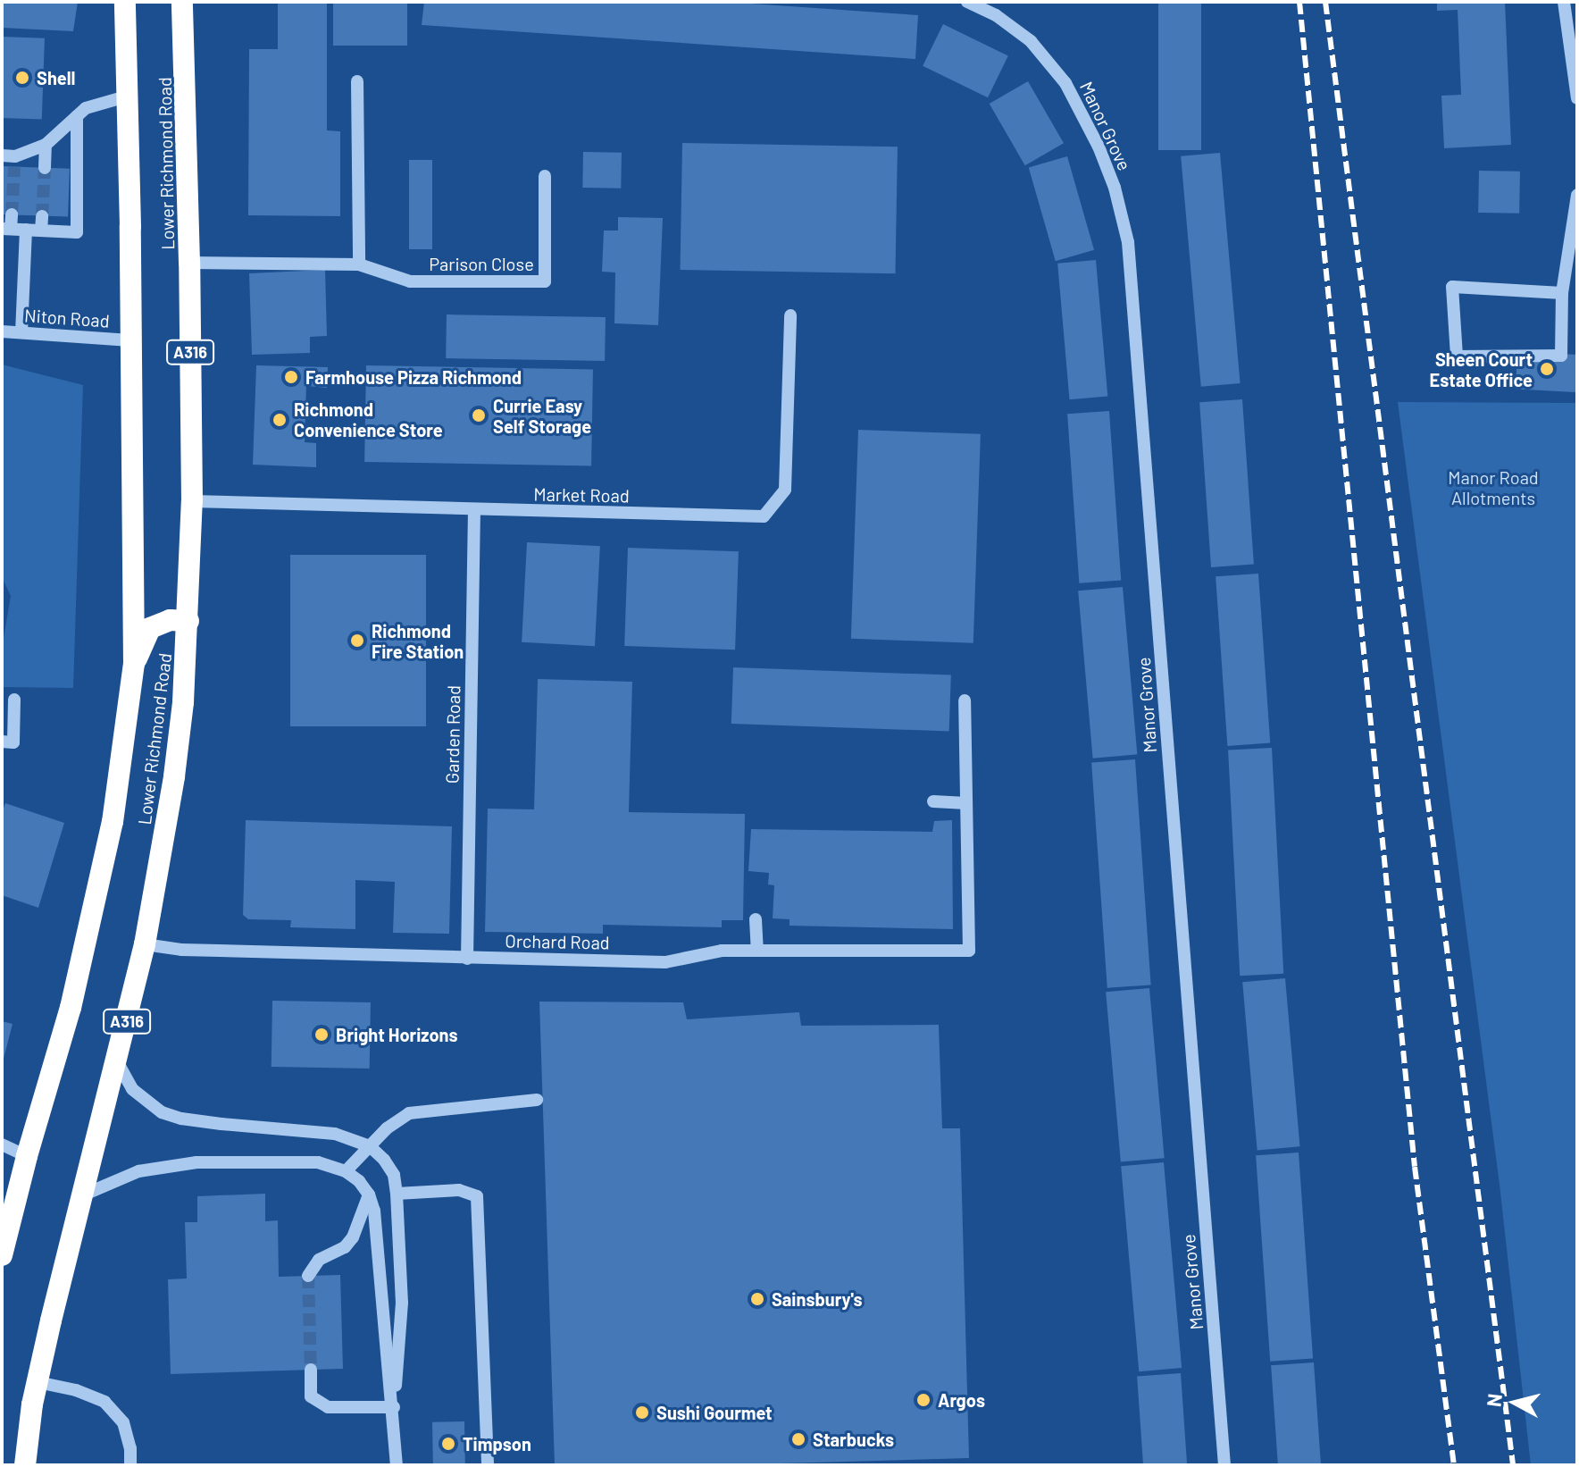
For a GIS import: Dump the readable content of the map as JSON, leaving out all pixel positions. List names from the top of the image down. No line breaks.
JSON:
{"streets":{"highway":["Lower Richmond Road","A316"],"street":["Manor Grove","Parison Close","Niton Road","Market Road","Garden Road","Orchard Road"]},"crossings":[["Lower Richmond Road","Parison Close"],["Lower Richmond Road","Niton Road"],["Lower Richmond Road","Market Road"],["Lower Richmond Road","Orchard Road"],["Market Road","Garden Road"],["Garden Road","Orchard Road"]],"parks":["Manor Road Allotments"],"places":["Shell","Sheen Court Estate Office","Farmhouse Pizza Richmond","Currie Easy Self Storage","Richmond Convenience Store","Richmond Fire Station","Bright Horizons","Sainsbury's","Argos","Sushi Gourmet","Starbucks","Timpson"],"north":"left"}
